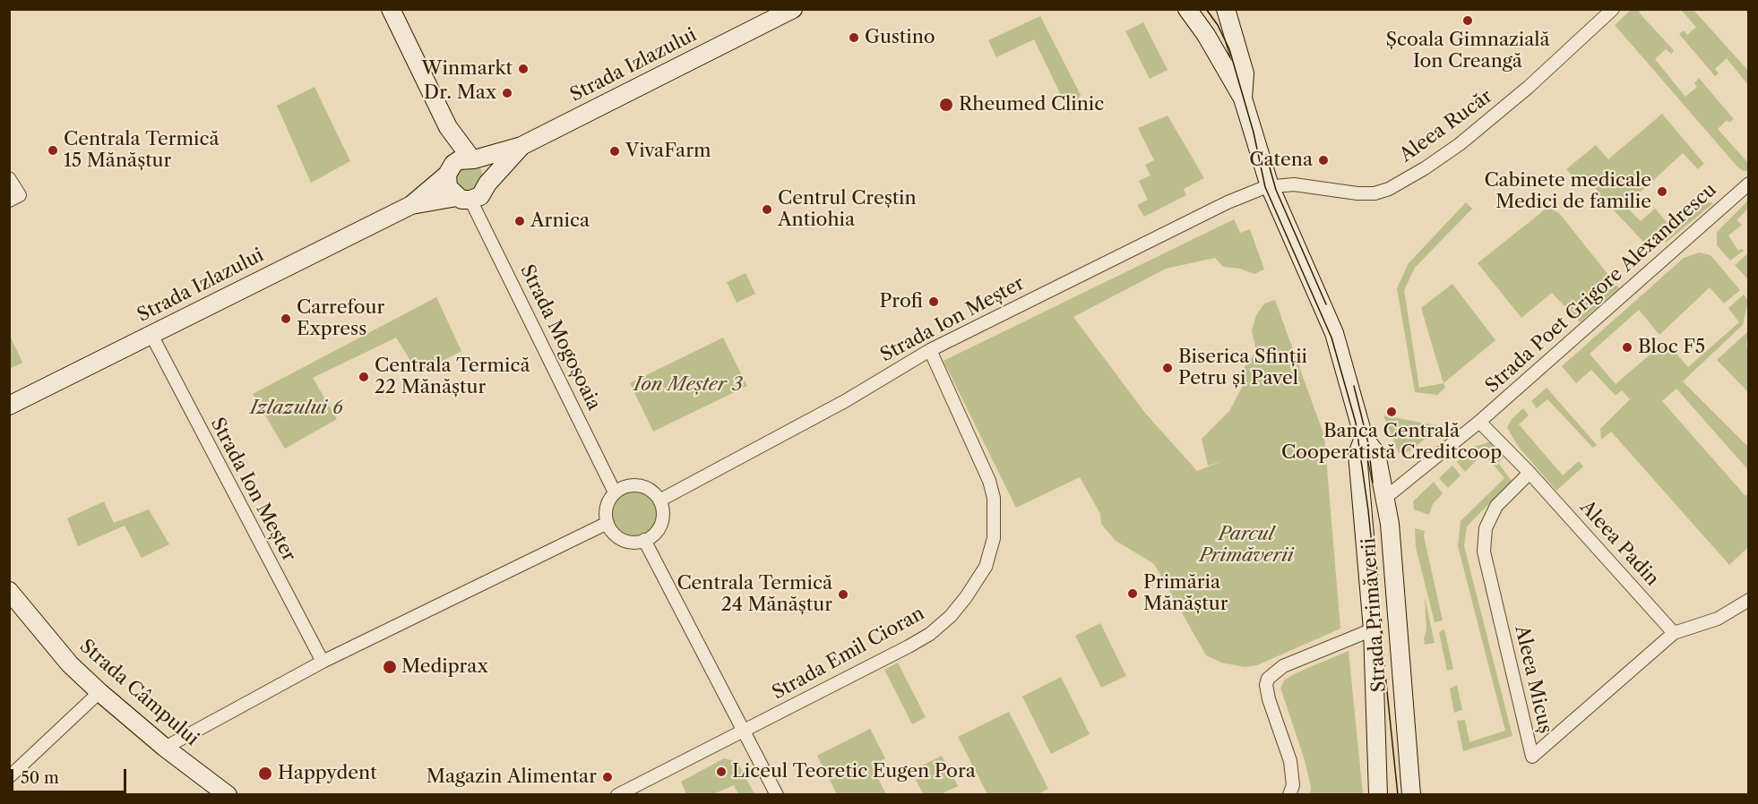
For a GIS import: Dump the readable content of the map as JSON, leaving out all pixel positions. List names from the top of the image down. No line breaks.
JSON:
{"streets":{"main road":["Strada Izlazului","Strada Primăverii","Strada Câmpului"],"street":["Aleea Rucăr","Strada Poet Grigore Alexandrescu","Strada Ion Meșter","Strada Mogoșoaia","Aleea Padin","Strada Emil Cioran","Aleea Micuș"]},"crossings":[["Strada Izlazului","Strada Ion Meșter"],["Strada Izlazului","Strada Mogoșoaia"],["Aleea Rucăr","Strada Ion Meșter"],["Aleea Rucăr","Strada Primăverii"],["Strada Poet Grigore Alexandrescu","Aleea Padin"],["Strada Poet Grigore Alexandrescu","Strada Primăverii"],["Strada Ion Meșter","Strada Mogoșoaia"],["Strada Ion Meșter","Strada Primăverii"],["Strada Ion Meșter","Strada Emil Cioran"],["Aleea Padin","Aleea Micuș"]],"parks":["Ion Meșter 3","Izlazului 6","Parcul Primăverii"],"places":["Școala Gimnazială Ion Creangă","Gustino","Winmarkt","Dr. Max","Rheumed Clinic","Centrala Termică 15 Mănăștur","VivaFarm","Catena","Cabinete medicale Medici de familie","Centrul Creștin Antiohia","Arnica","Profi","Carrefour Express","Bloc F5","Biserica Sfinții Petru și Pavel","Centrala Termică 22 Mănăștur","Banca Centrală Cooperatistă Creditcoop","Primăria Mănăștur","Centrala Termică 24 Mănăștur","Mediprax","Liceul Teoretic Eugen Pora","Happydent","Magazin Alimentar"],"scale_bar":"50 m"}
